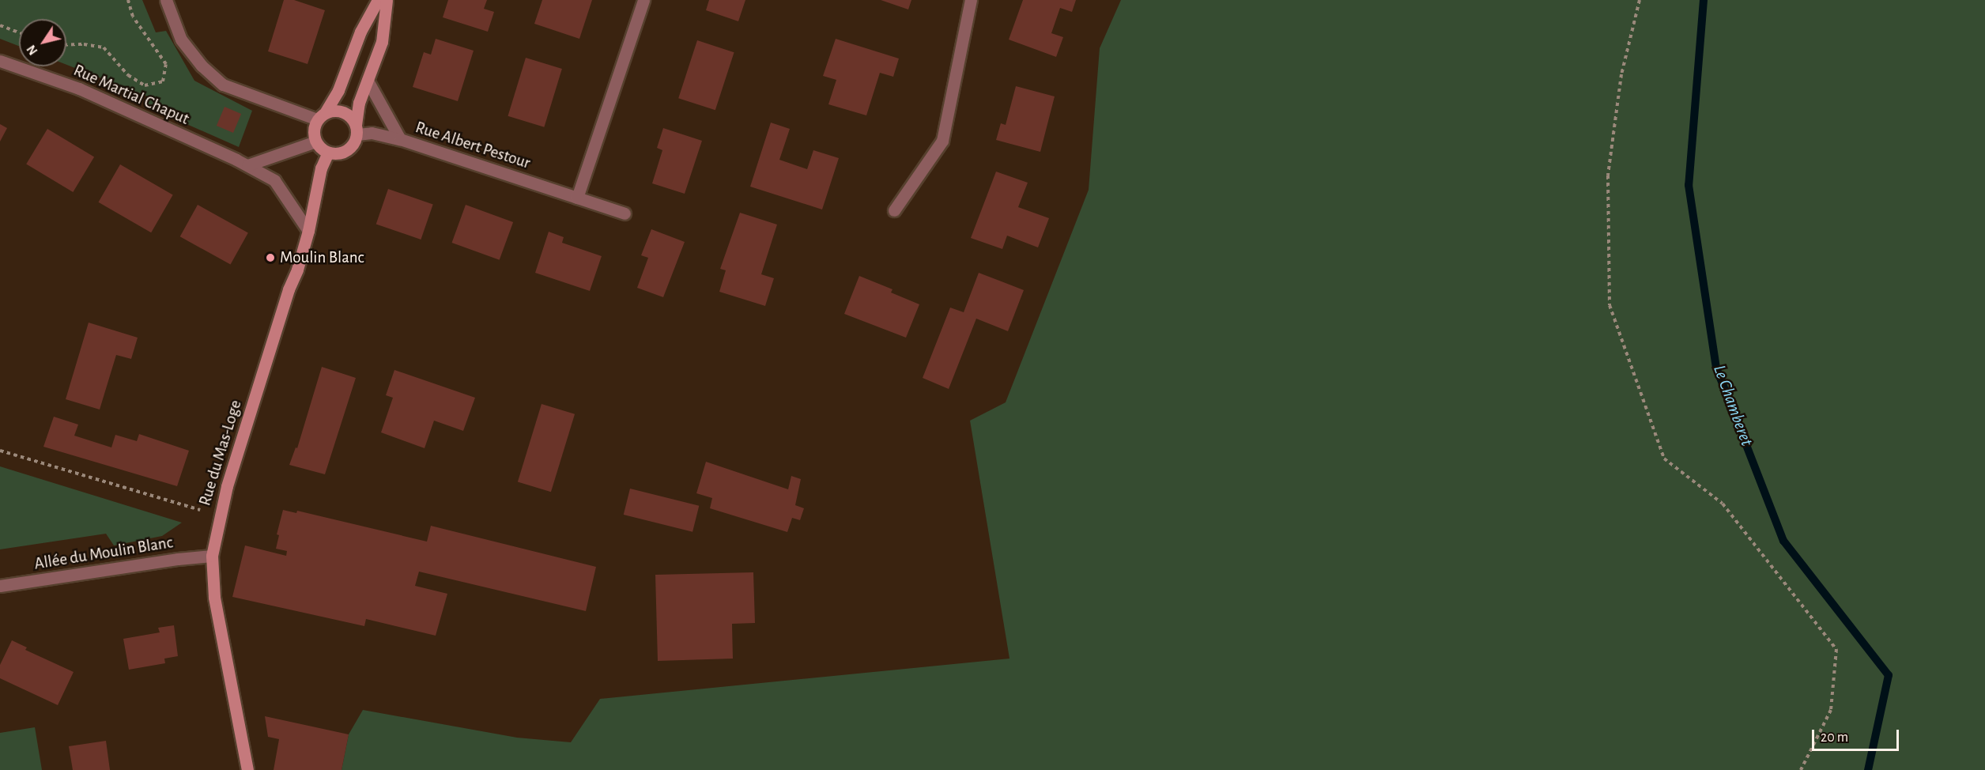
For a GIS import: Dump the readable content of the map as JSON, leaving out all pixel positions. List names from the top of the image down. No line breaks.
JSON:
{"streets":{"main road":["Rue du Mas-Loge"],"street":["Rue Martial Chaput","Rue Albert Pestour","Allée du Moulin Blanc"]},"crossings":[["Rue Martial Chaput","Rue du Mas-Loge"],["Rue Albert Pestour","Rue du Mas-Loge"],["Rue du Mas-Loge","Allée du Moulin Blanc"]],"water":["Le Chamberet"],"places":["Moulin Blanc"],"scale_bar":"20 m","north":"bottom left"}
